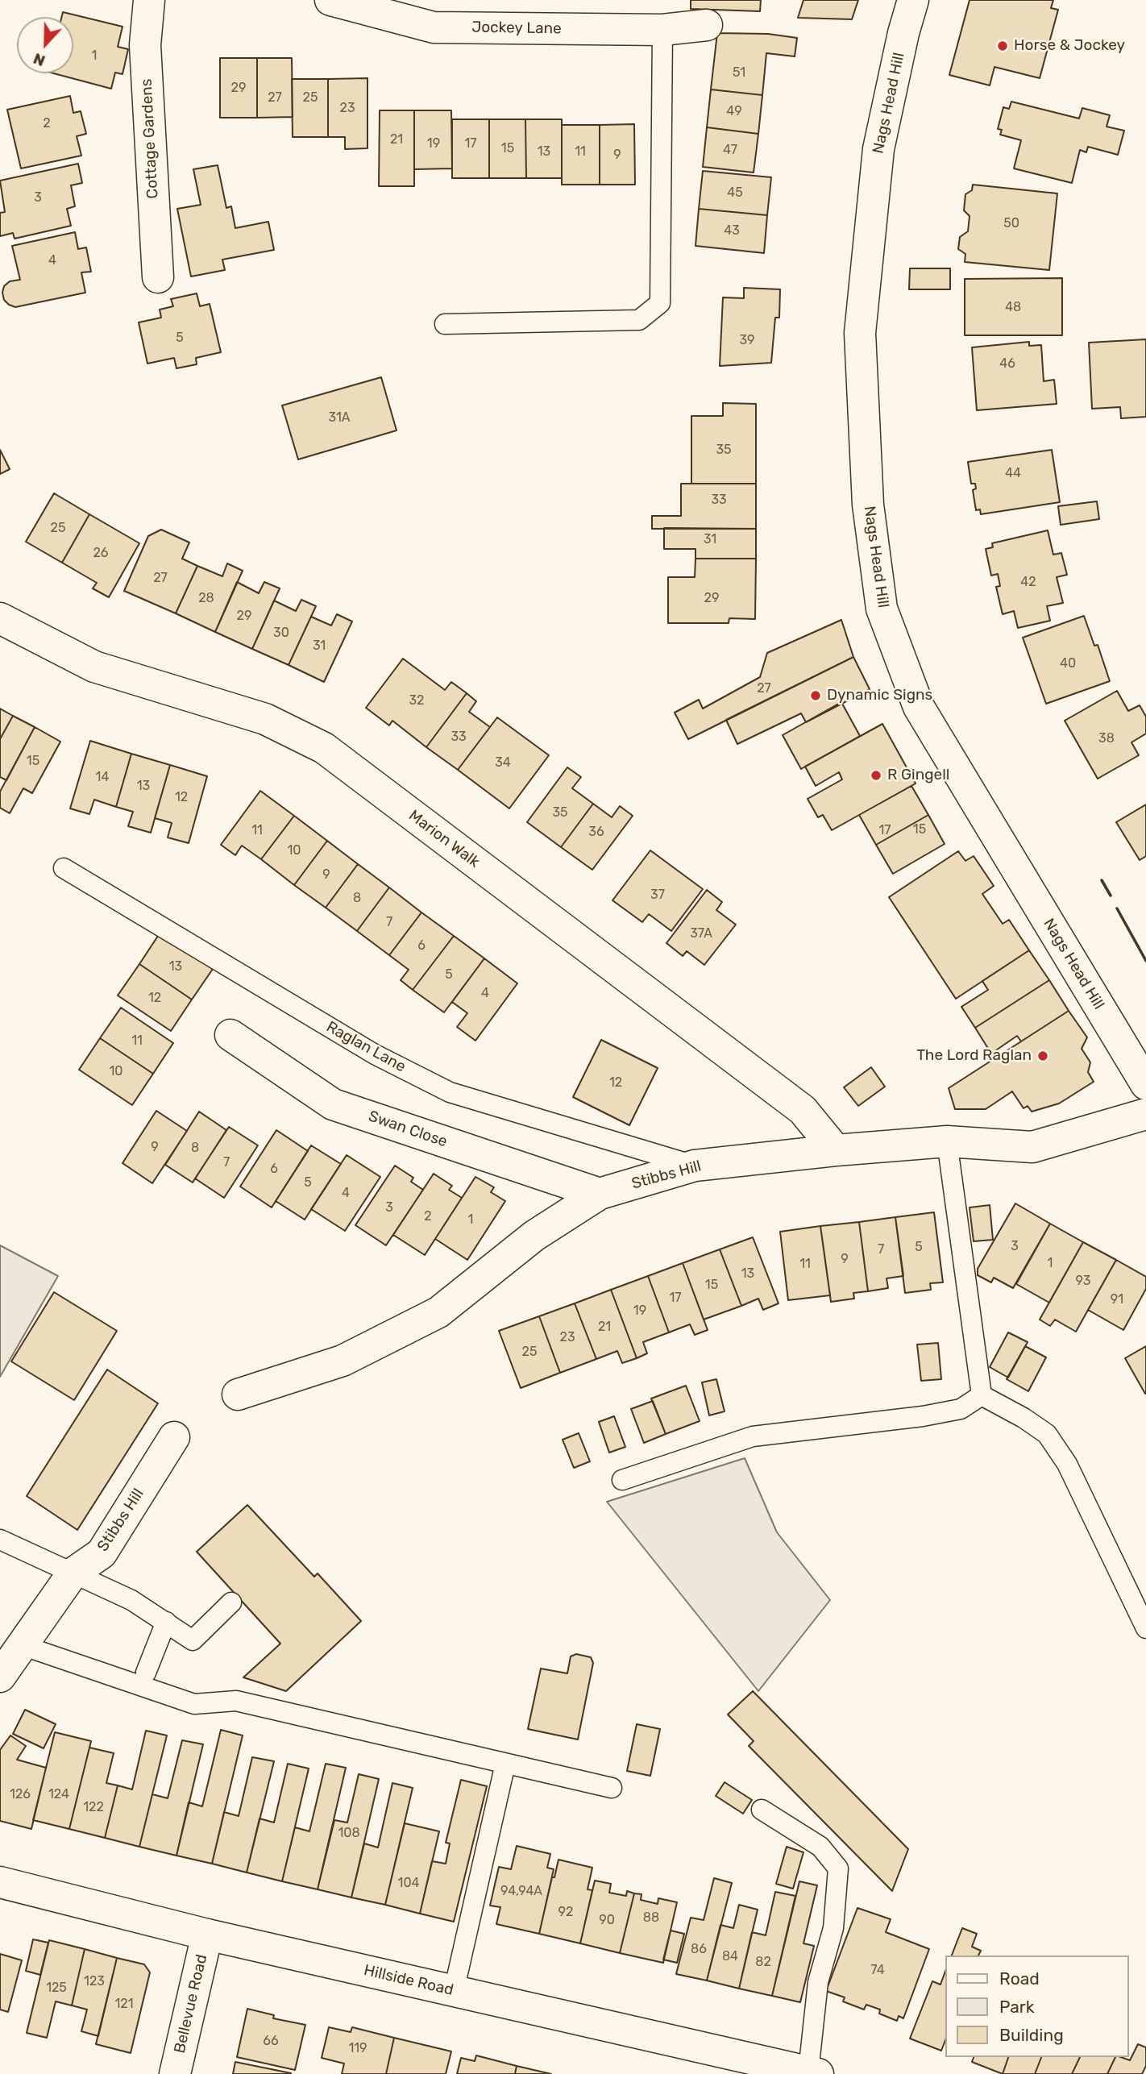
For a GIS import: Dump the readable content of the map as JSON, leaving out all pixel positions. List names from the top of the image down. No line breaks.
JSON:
{"streets":{"street":["Jockey Lane","Nags Head Hill","Cottage Gardens","Marion Walk","Swan Close","Stibbs Hill","Hillside Road","Bellevue Road"],"lane":["Raglan Lane"]},"crossings":[["Marion Walk","Stibbs Hill"],["Raglan Lane","Stibbs Hill"],["Swan Close","Stibbs Hill"],["Hillside Road","Bellevue Road"]],"places":["Horse & Jockey","Dynamic Signs","R Gingell","The Lord Raglan"],"house_numbers":["1","51","29","27","25","23","49","2","21","19","17","15","47","13","11","9","45","3","50","43","4","48","5","39","46","31A","35","44","33","25","31","26","27","42","28","29","29","30","31","40","27","32","33","38","15","34","14","13","12","35","15","11","17","36","10","9","37","8","7","37A","6","13","5","4","12","11","10","12","9","8","7","6","5","4","3","2","1","3","5","7","9","1","11","13","93","15","17","91","19","21","23","25","126","124","122","108","104","94,94A","92","88","90","86","84","82","74","123","125","121","66","119"],"legend":["Road","Park","Building"],"north":"bottom"}
